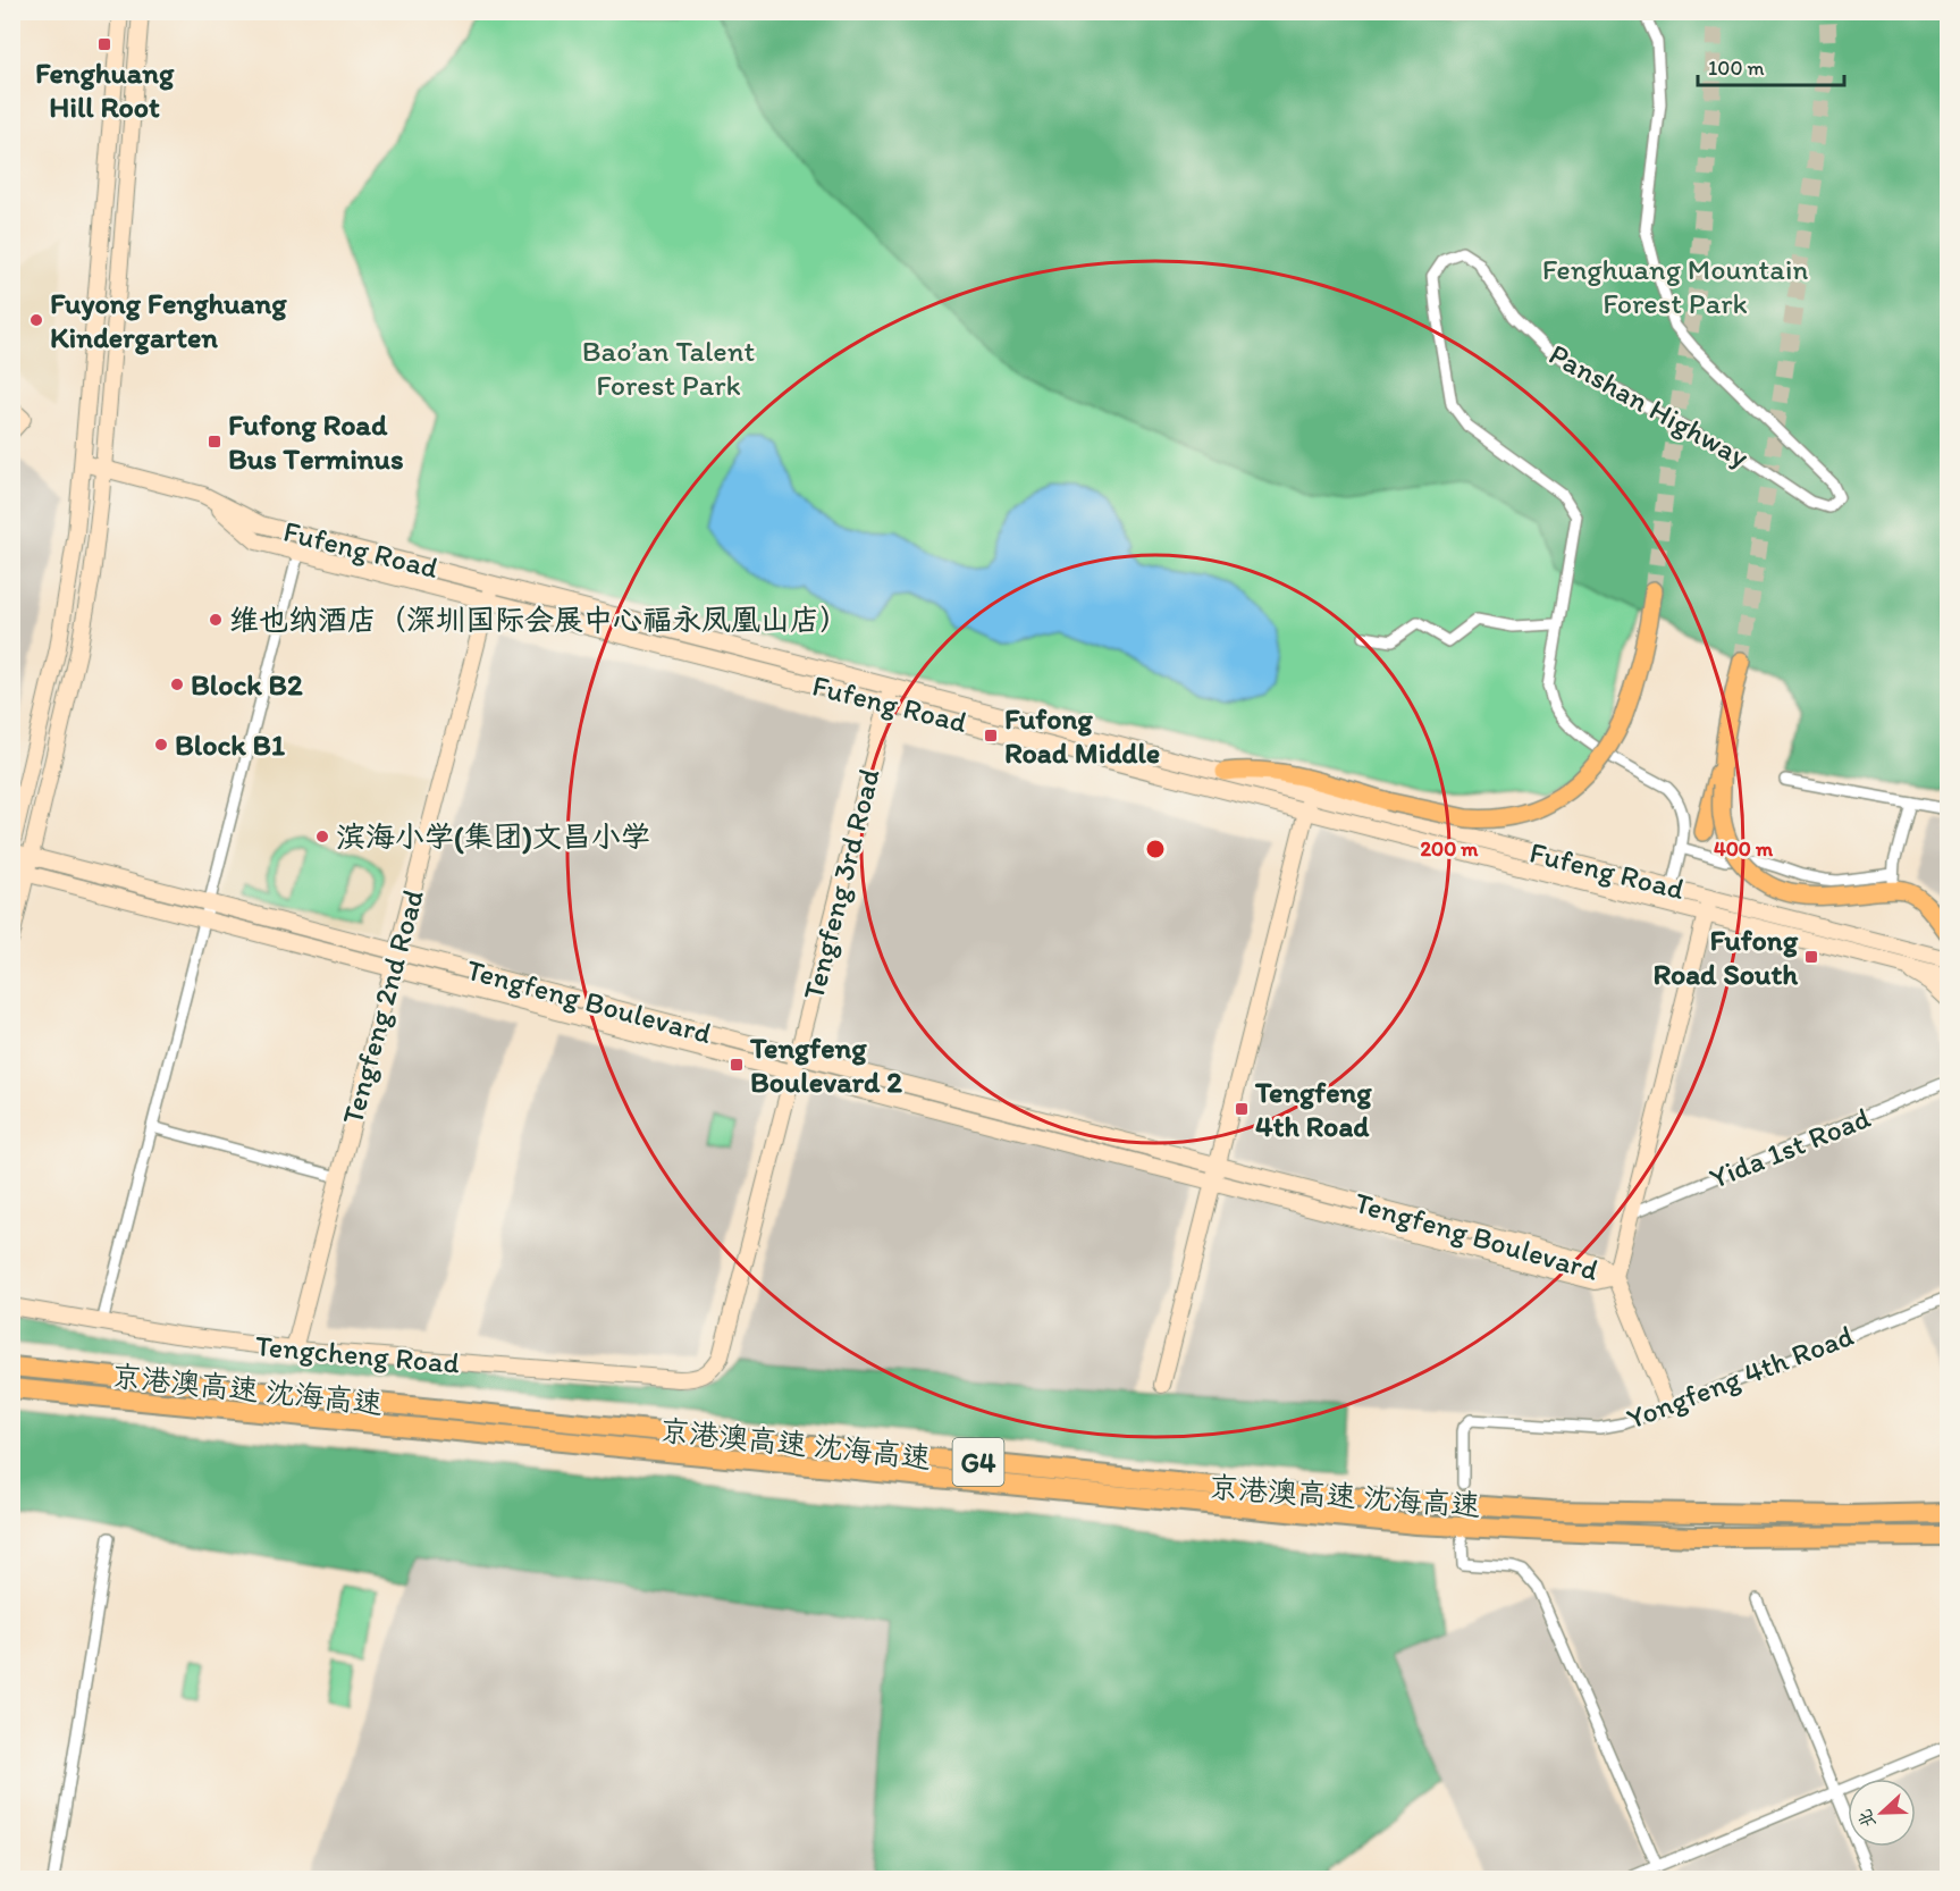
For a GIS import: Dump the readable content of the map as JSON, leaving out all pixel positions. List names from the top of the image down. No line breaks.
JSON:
{"streets":{"highway":["京港澳高速 沈海高速","G4"],"street":["Panshan Highway","Fufeng Road","Tengfeng 3rd Road","Tengfeng Boulevard","Tengfeng 2nd Road","Yida 1st Road","Tengcheng Road","Yongfeng 4th Road"]},"crossings":[["Panshan Highway","Fufeng Road"],["Fufeng Road","Tengfeng 3rd Road"],["Fufeng Road","Tengfeng 2nd Road"],["Tengfeng 3rd Road","Tengfeng Boulevard"],["Tengfeng 3rd Road","Tengcheng Road"],["Tengfeng Boulevard","Tengfeng 2nd Road"],["Tengfeng 2nd Road","Tengcheng Road"]],"parks":["Fenghuang Mountain Forest Park","Bao’an Talent Forest Park"],"places":{"transit":["Fenghuang Hill Root","Fufong Road Bus Terminus","Fufong Road Middle","Fufong Road South","Tengfeng Boulevard 2","Tengfeng 4th Road"],"other":["Fuyong Fenghuang Kindergarten","维也纳酒店（深圳国际会展中心福永凤凰山店）","Block B2","Block B1","滨海小学(集团)文昌小学"]},"scale_bar":"100 m","north":"left","rings":["200 m","400 m"]}
